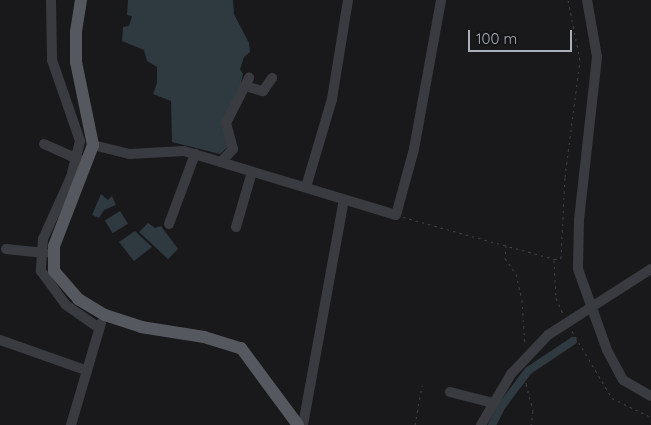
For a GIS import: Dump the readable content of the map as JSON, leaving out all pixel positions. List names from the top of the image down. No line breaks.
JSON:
{"scale_bar":"100 m"}
